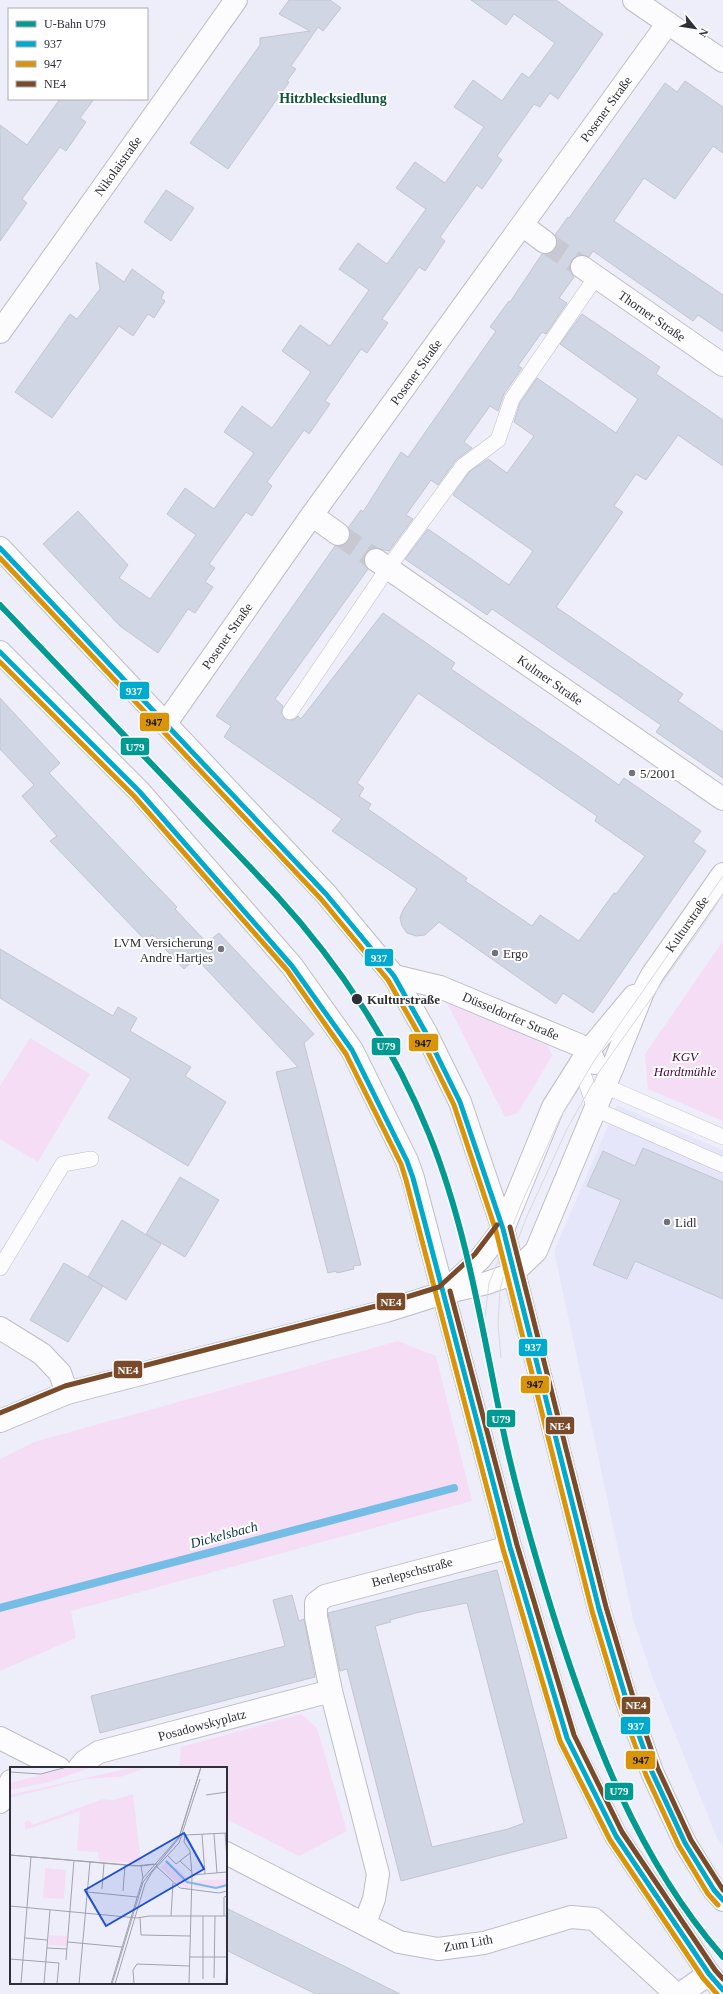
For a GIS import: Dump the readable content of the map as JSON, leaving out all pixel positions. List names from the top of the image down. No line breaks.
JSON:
{"streets":{"street":["Posener Straße","Nikolaistraße","Thorner Straße","Kulmer Straße","Kulturstraße","Düsseldorfer Straße","Berlepschstraße","Posadowskyplatz","Zum Lith"]},"crossings":[["Kulturstraße","Düsseldorfer Straße"],["Berlepschstraße","Posadowskyplatz"]],"districts":["Hitzblecksiedlung"],"water":["Dickelsbach"],"parks":["KGV Hardtmühle"],"places":["5/2001","LVM Versicherung Andre Hartjes","Ergo","Kulturstraße","Lidl"],"lines":["transit line 937","transit line 947","metro line U79","transit line NE4"],"legend":["U-Bahn U79","937","947","NE4"],"north":"bottom right"}
